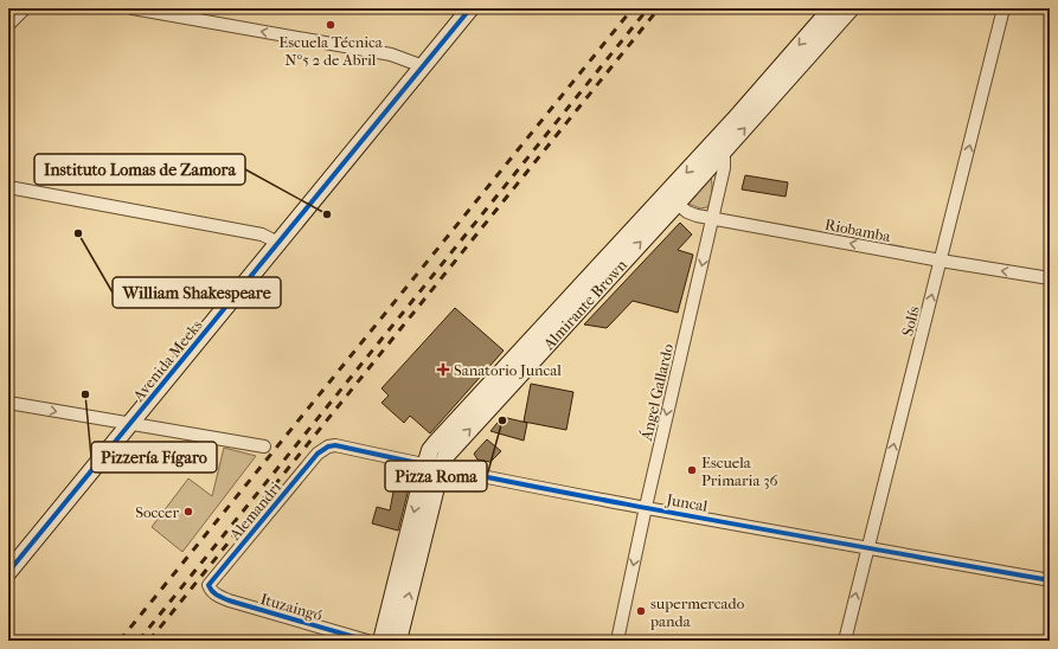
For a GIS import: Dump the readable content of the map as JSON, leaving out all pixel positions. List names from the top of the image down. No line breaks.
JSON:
{"streets":{"main road":["Almirante Brown","Avenida Meeks"],"street":["Riobamba","Solís","Ángel Gallardo","Juncal","Alemandri","Ituzaingó"]},"crossings":[["Riobamba","Almirante Brown"],["Riobamba","Solís"],["Riobamba","Ángel Gallardo"],["Almirante Brown","Ángel Gallardo"],["Almirante Brown","Juncal"],["Solís","Juncal"],["Ángel Gallardo","Juncal"],["Juncal","Alemandri"],["Alemandri","Ituzaingó"]],"one_way":["Riobamba","Solís","Ángel Gallardo"],"places":{"other":["Escuela Técnica N°5 2 de Abril","Instituto Lomas de Zamora","William Shakespeare","Pizzería Fígaro","Pizza Roma","Escuela Primaria 36","Soccer","supermercado panda"],"health":["Sanatorio Juncal"]}}
